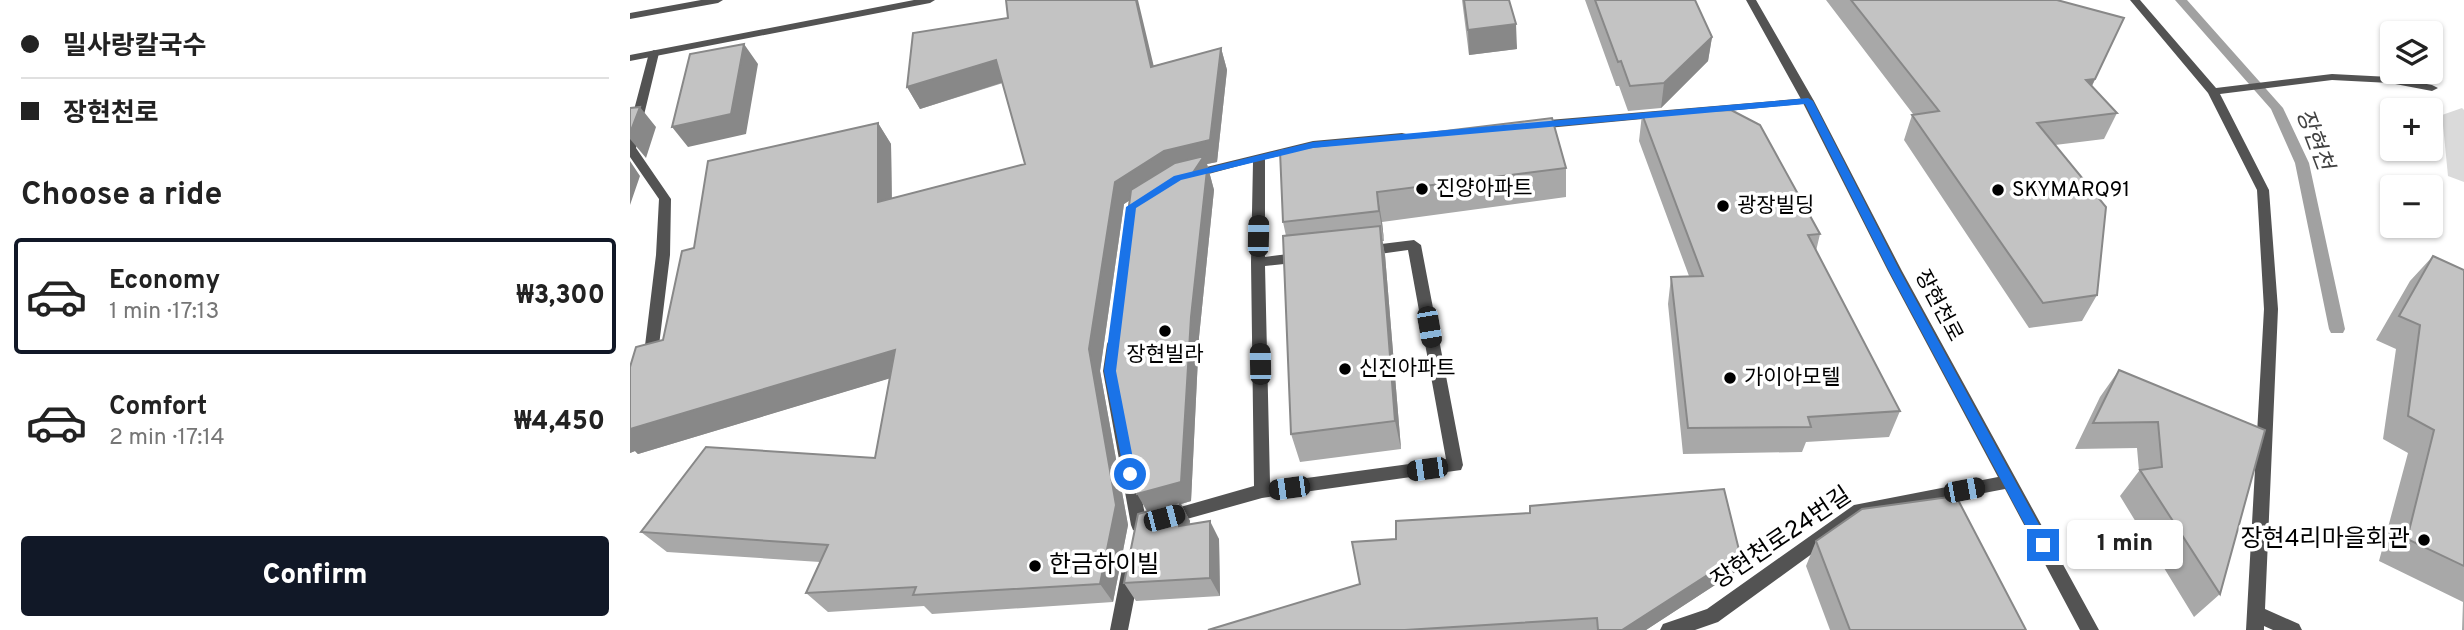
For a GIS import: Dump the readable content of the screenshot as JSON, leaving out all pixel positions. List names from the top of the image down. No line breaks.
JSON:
{"streets":{"street":["장현천로","장현천로24번길"]},"crossings":[["장현천로","장현천로24번길"]],"water":["장현천"],"places":["진양아파트","SKYMARQ91","광장빌딩","장현빌라","신진아파트","가이아모텔","장현4리마을회관","한금하이빌"],"page":{"banner":["밀사랑칼국수","장현천로"],"map_buttons":["+","−"],"heading":"Choose a ride","list":[{"name":"Economy","note":"1 min · 17:13","value":"₩3,300"},{"name":"Comfort","note":"2 min · 17:14","value":"₩4,450"}],"bubble":"1 min","buttons":"Confirm"}}
